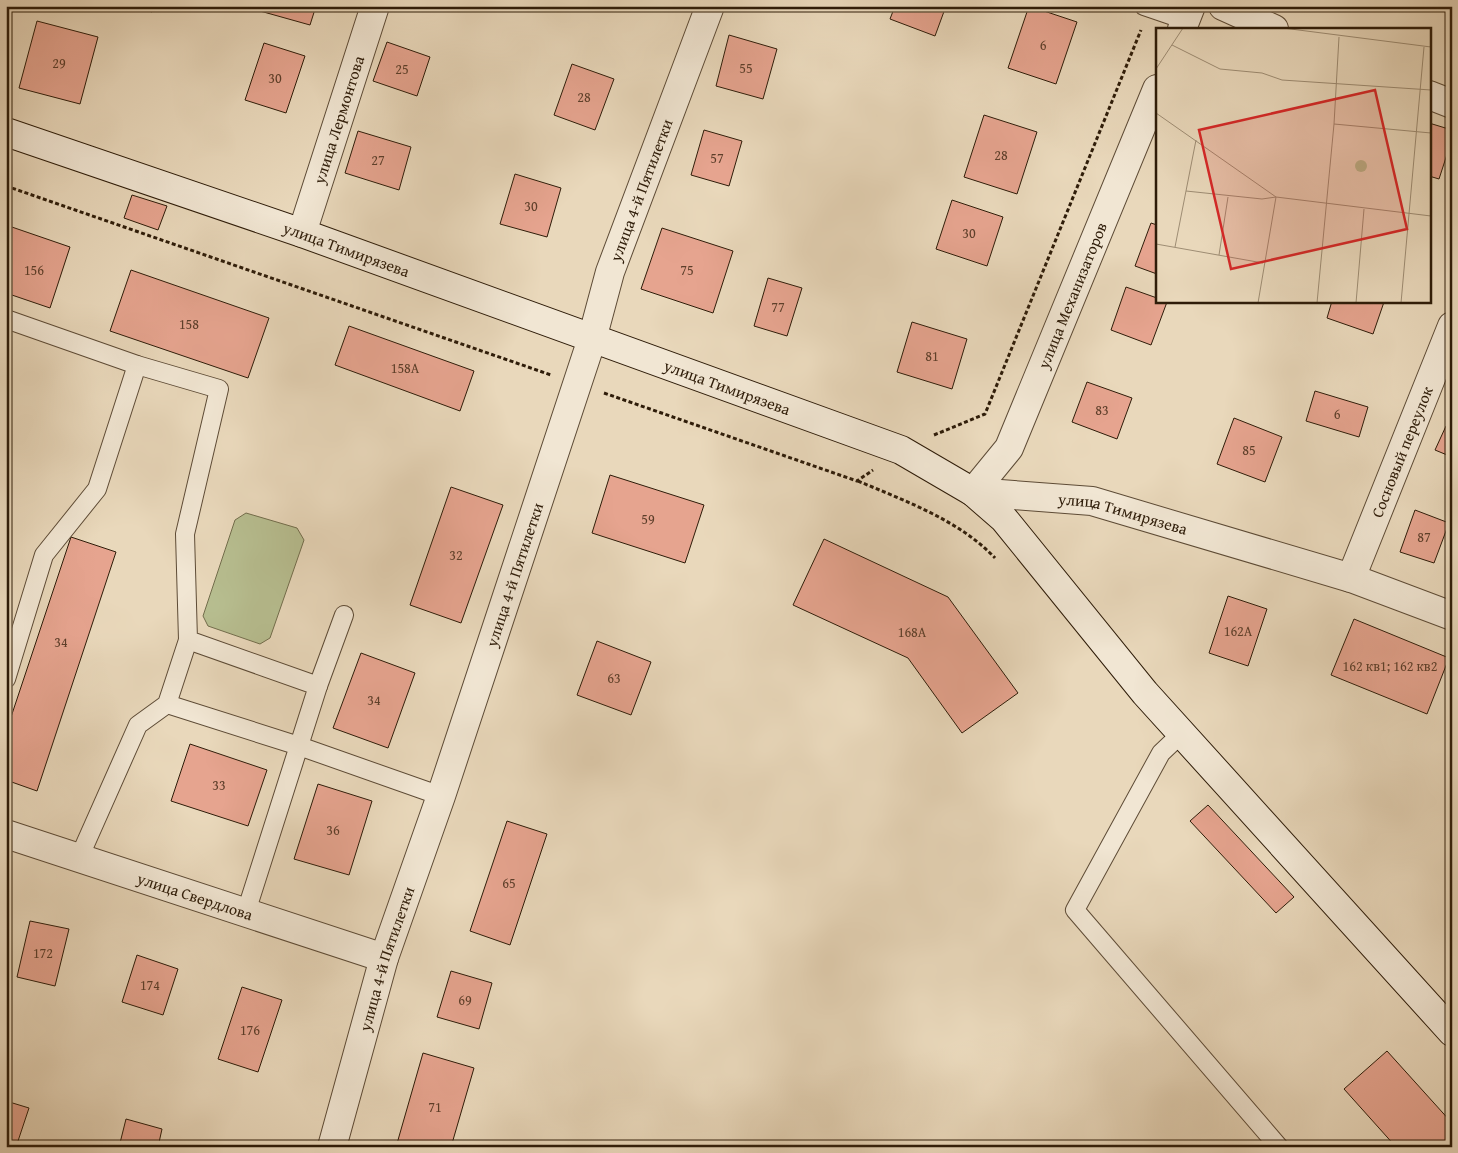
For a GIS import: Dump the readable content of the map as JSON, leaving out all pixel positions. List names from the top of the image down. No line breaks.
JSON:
{"streets":{"street":["улица Лермонтова","улица 4-й Пятилетки","улица Тимирязева","улица Механизаторов","Сосновый переулок","улица Свердлова"]},"crossings":[["улица Лермонтова","улица Тимирязева"],["улица 4-й Пятилетки","улица Тимирязева"],["улица 4-й Пятилетки","улица Свердлова"],["улица Тимирязева","улица Механизаторов"],["улица Тимирязева","Сосновый переулок"]],"house_numbers":["6","29","55","25","30","28","28","57","27","30","30","156","75","77","158","81","158А","83","6","85","59","87","32","162А","168А","34","162 кв1; 162 кв2","63","34","33","36","65","172","174","69","176","71"]}
